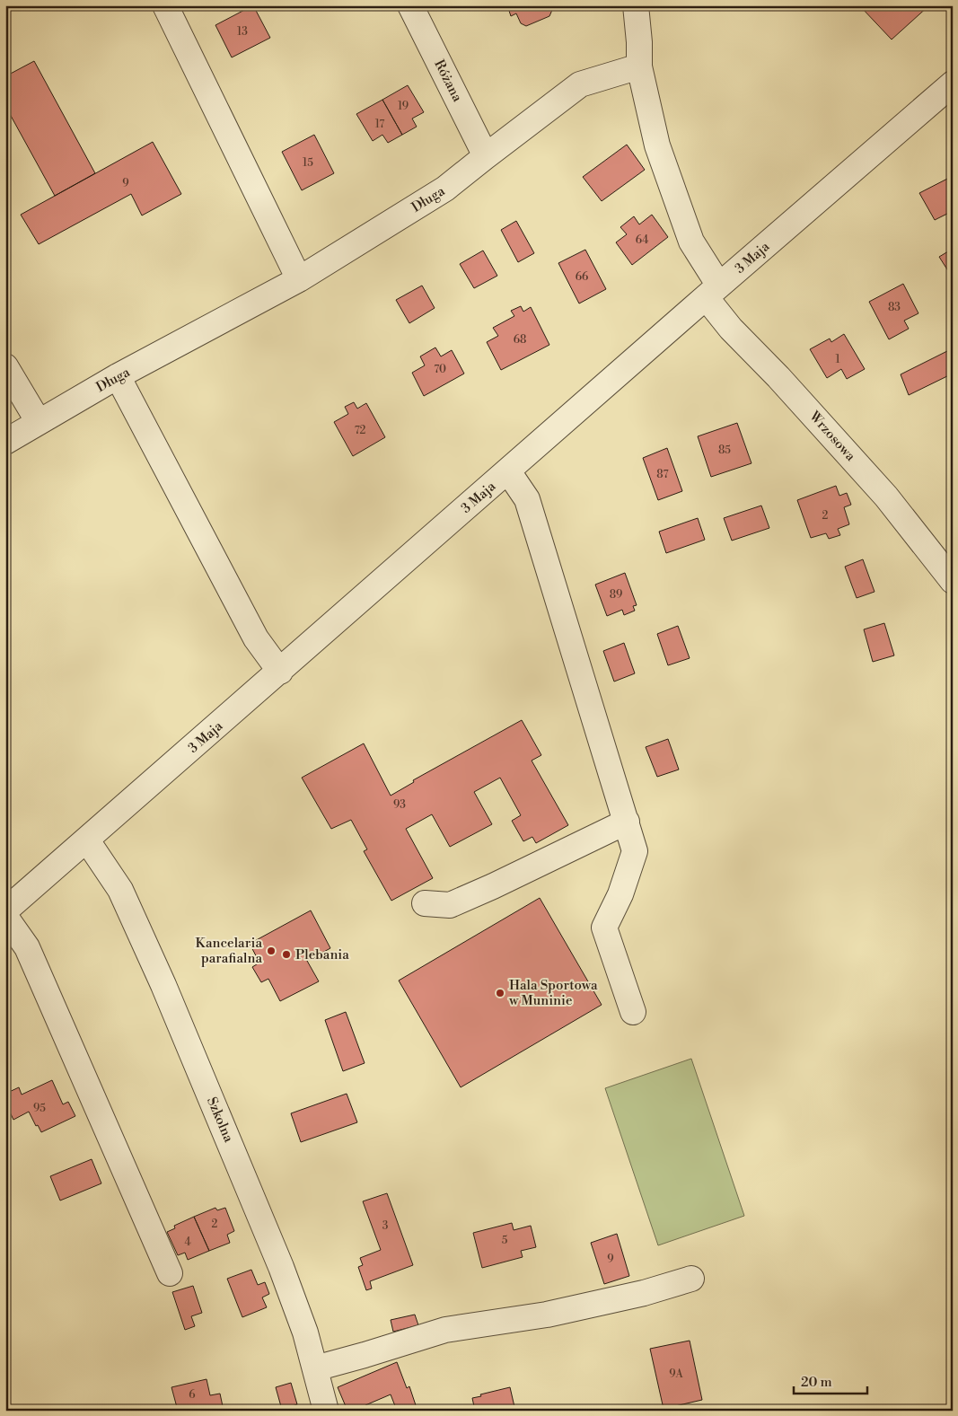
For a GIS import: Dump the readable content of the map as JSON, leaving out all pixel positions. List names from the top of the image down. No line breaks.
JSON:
{"streets":{"street":["Różana","Długa","3 Maja","Wrzosowa","Szkolna"]},"crossings":[["Różana","Długa"],["3 Maja","Wrzosowa"],["3 Maja","Szkolna"]],"places":["Kancelaria parafialna","Plebania","Hala Sportowa w Muninie"],"house_numbers":["13","19","17","15","9","64","66","83","68","1","70","72","85","87","2","89","93","95","2","3","5","4","9","9A","6"],"scale_bar":"20 m"}
